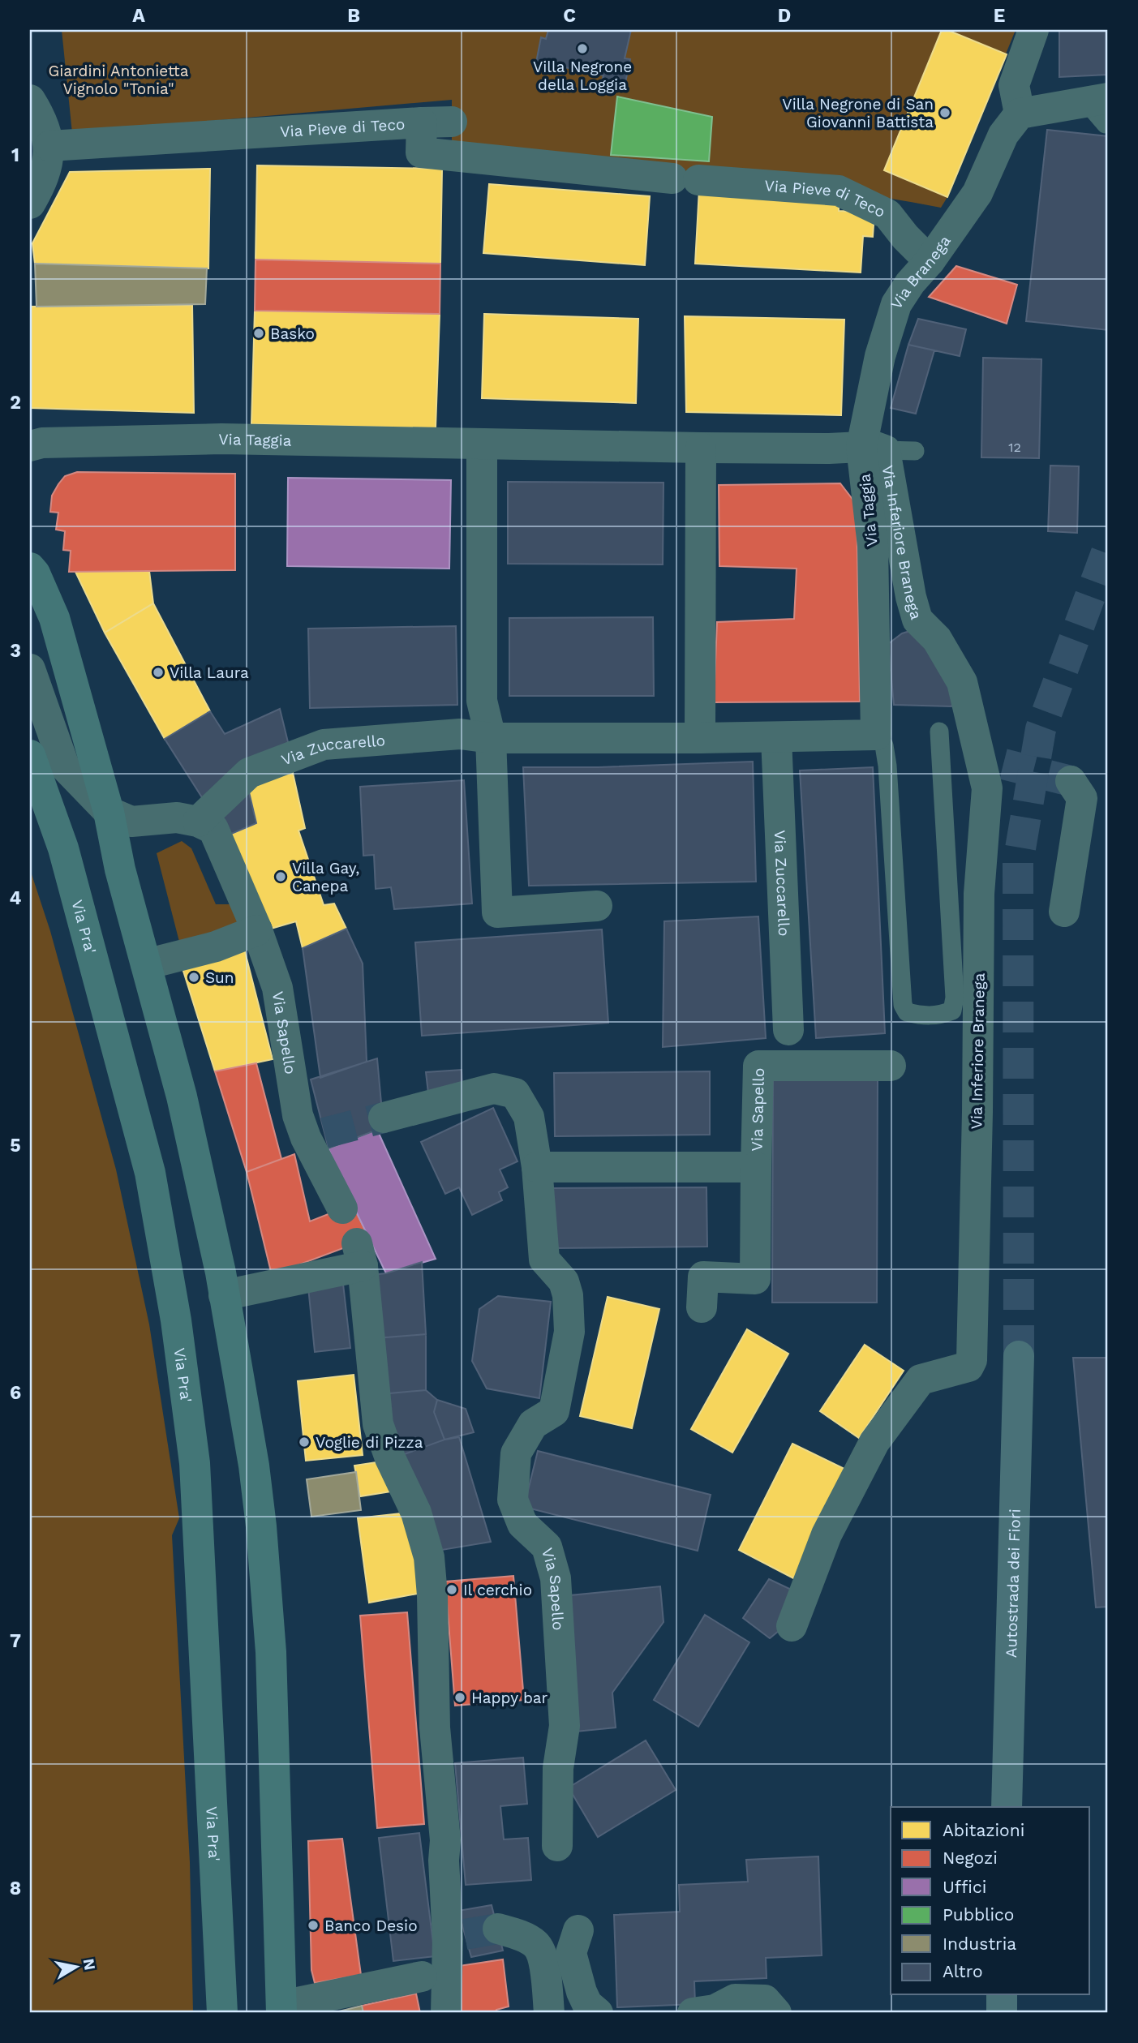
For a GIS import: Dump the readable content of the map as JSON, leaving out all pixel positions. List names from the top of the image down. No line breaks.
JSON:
{"streets":{"highway":["Autostrada dei Fiori"],"main road":["Via Pra'"],"street":["Via Pieve di Teco","Via Branega","Via Taggia","Via Inferiore Branega","Via Zuccarello","Via Sapello"]},"crossings":[["Via Pieve di Teco","Via Branega"],["Via Branega","Via Taggia"],["Via Branega","Via Inferiore Branega"],["Via Taggia","Via Inferiore Branega"],["Via Taggia","Via Zuccarello"],["Via Zuccarello","Via Sapello"]],"parks":["Giardini Antonietta Vignolo \"Tonia\""],"places":["Villa Negrone della Loggia","Villa Negrone di San Giovanni Battista","Basko","Villa Laura","Villa Gay, Canepa","Sun","Voglie di Pizza","Il cerchio","Happy bar","Banco Desio"],"house_numbers":["12"],"legend":["Abitazioni","Negozi","Uffici","Pubblico","Industria","Altro"],"north":"right","grid":{"columns":["A","B","C","D","E"],"rows":["1","2","3","4","5","6","7","8"]}}
